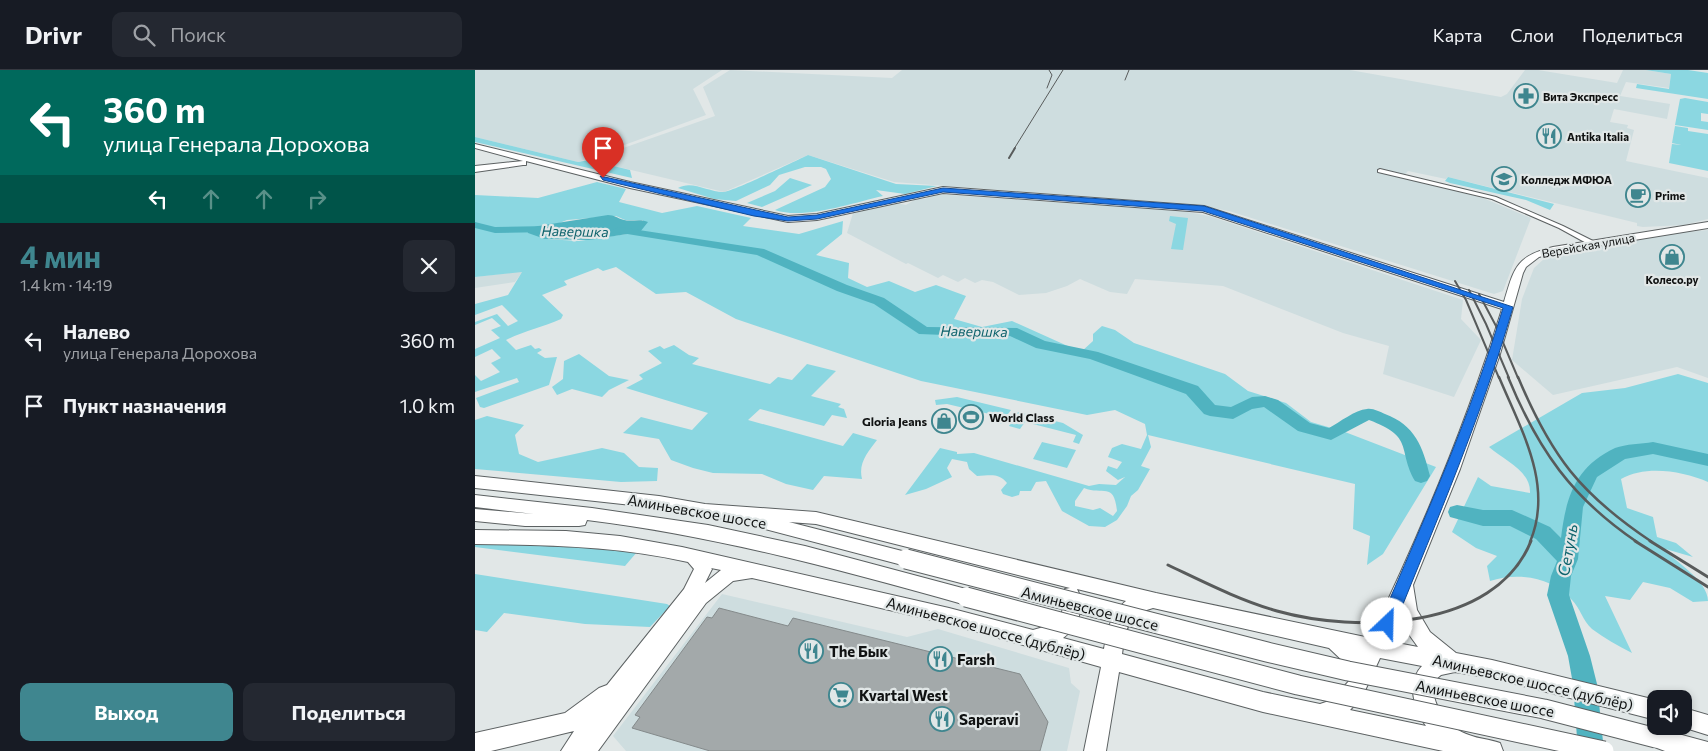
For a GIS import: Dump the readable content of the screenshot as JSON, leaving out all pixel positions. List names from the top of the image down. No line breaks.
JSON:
{"streets":{"street":["Верейская улица","Аминьевское шоссе","Аминьевское шоссе (дублёр)"]},"crossings":[["Верейская улица","Аминьевское шоссе (дублёр)"],["Аминьевское шоссе","Аминьевское шоссе (дублёр)"]],"water":["Навершка","Сетунь"],"places":{"pharmacy":["Вита Экспресс"],"restaurant":["Antika Italia","The Бык","Farsh","Saperavi"],"school or university":["Колледж МФЮА"],"cafe":["Prime"],"shop":["Колесо.ру","Gloria Jeans"],"sports":["World Class"],"supermarket":["Kvartal West"]},"page":{"header":"Drivr","search":"Поиск","nav":["Карта","Слои","Поделиться"],"turn":["360 m","улица Генерала Дорохова"],"heading":["4 мин","1.4 km · 14:19"],"list":[{"name":"Налево","note":"улица Генерала Дорохова","value":"360 m"},{"name":"Пункт назначения","value":"1.0 km"}],"buttons":["Выход","Поделиться"]}}
